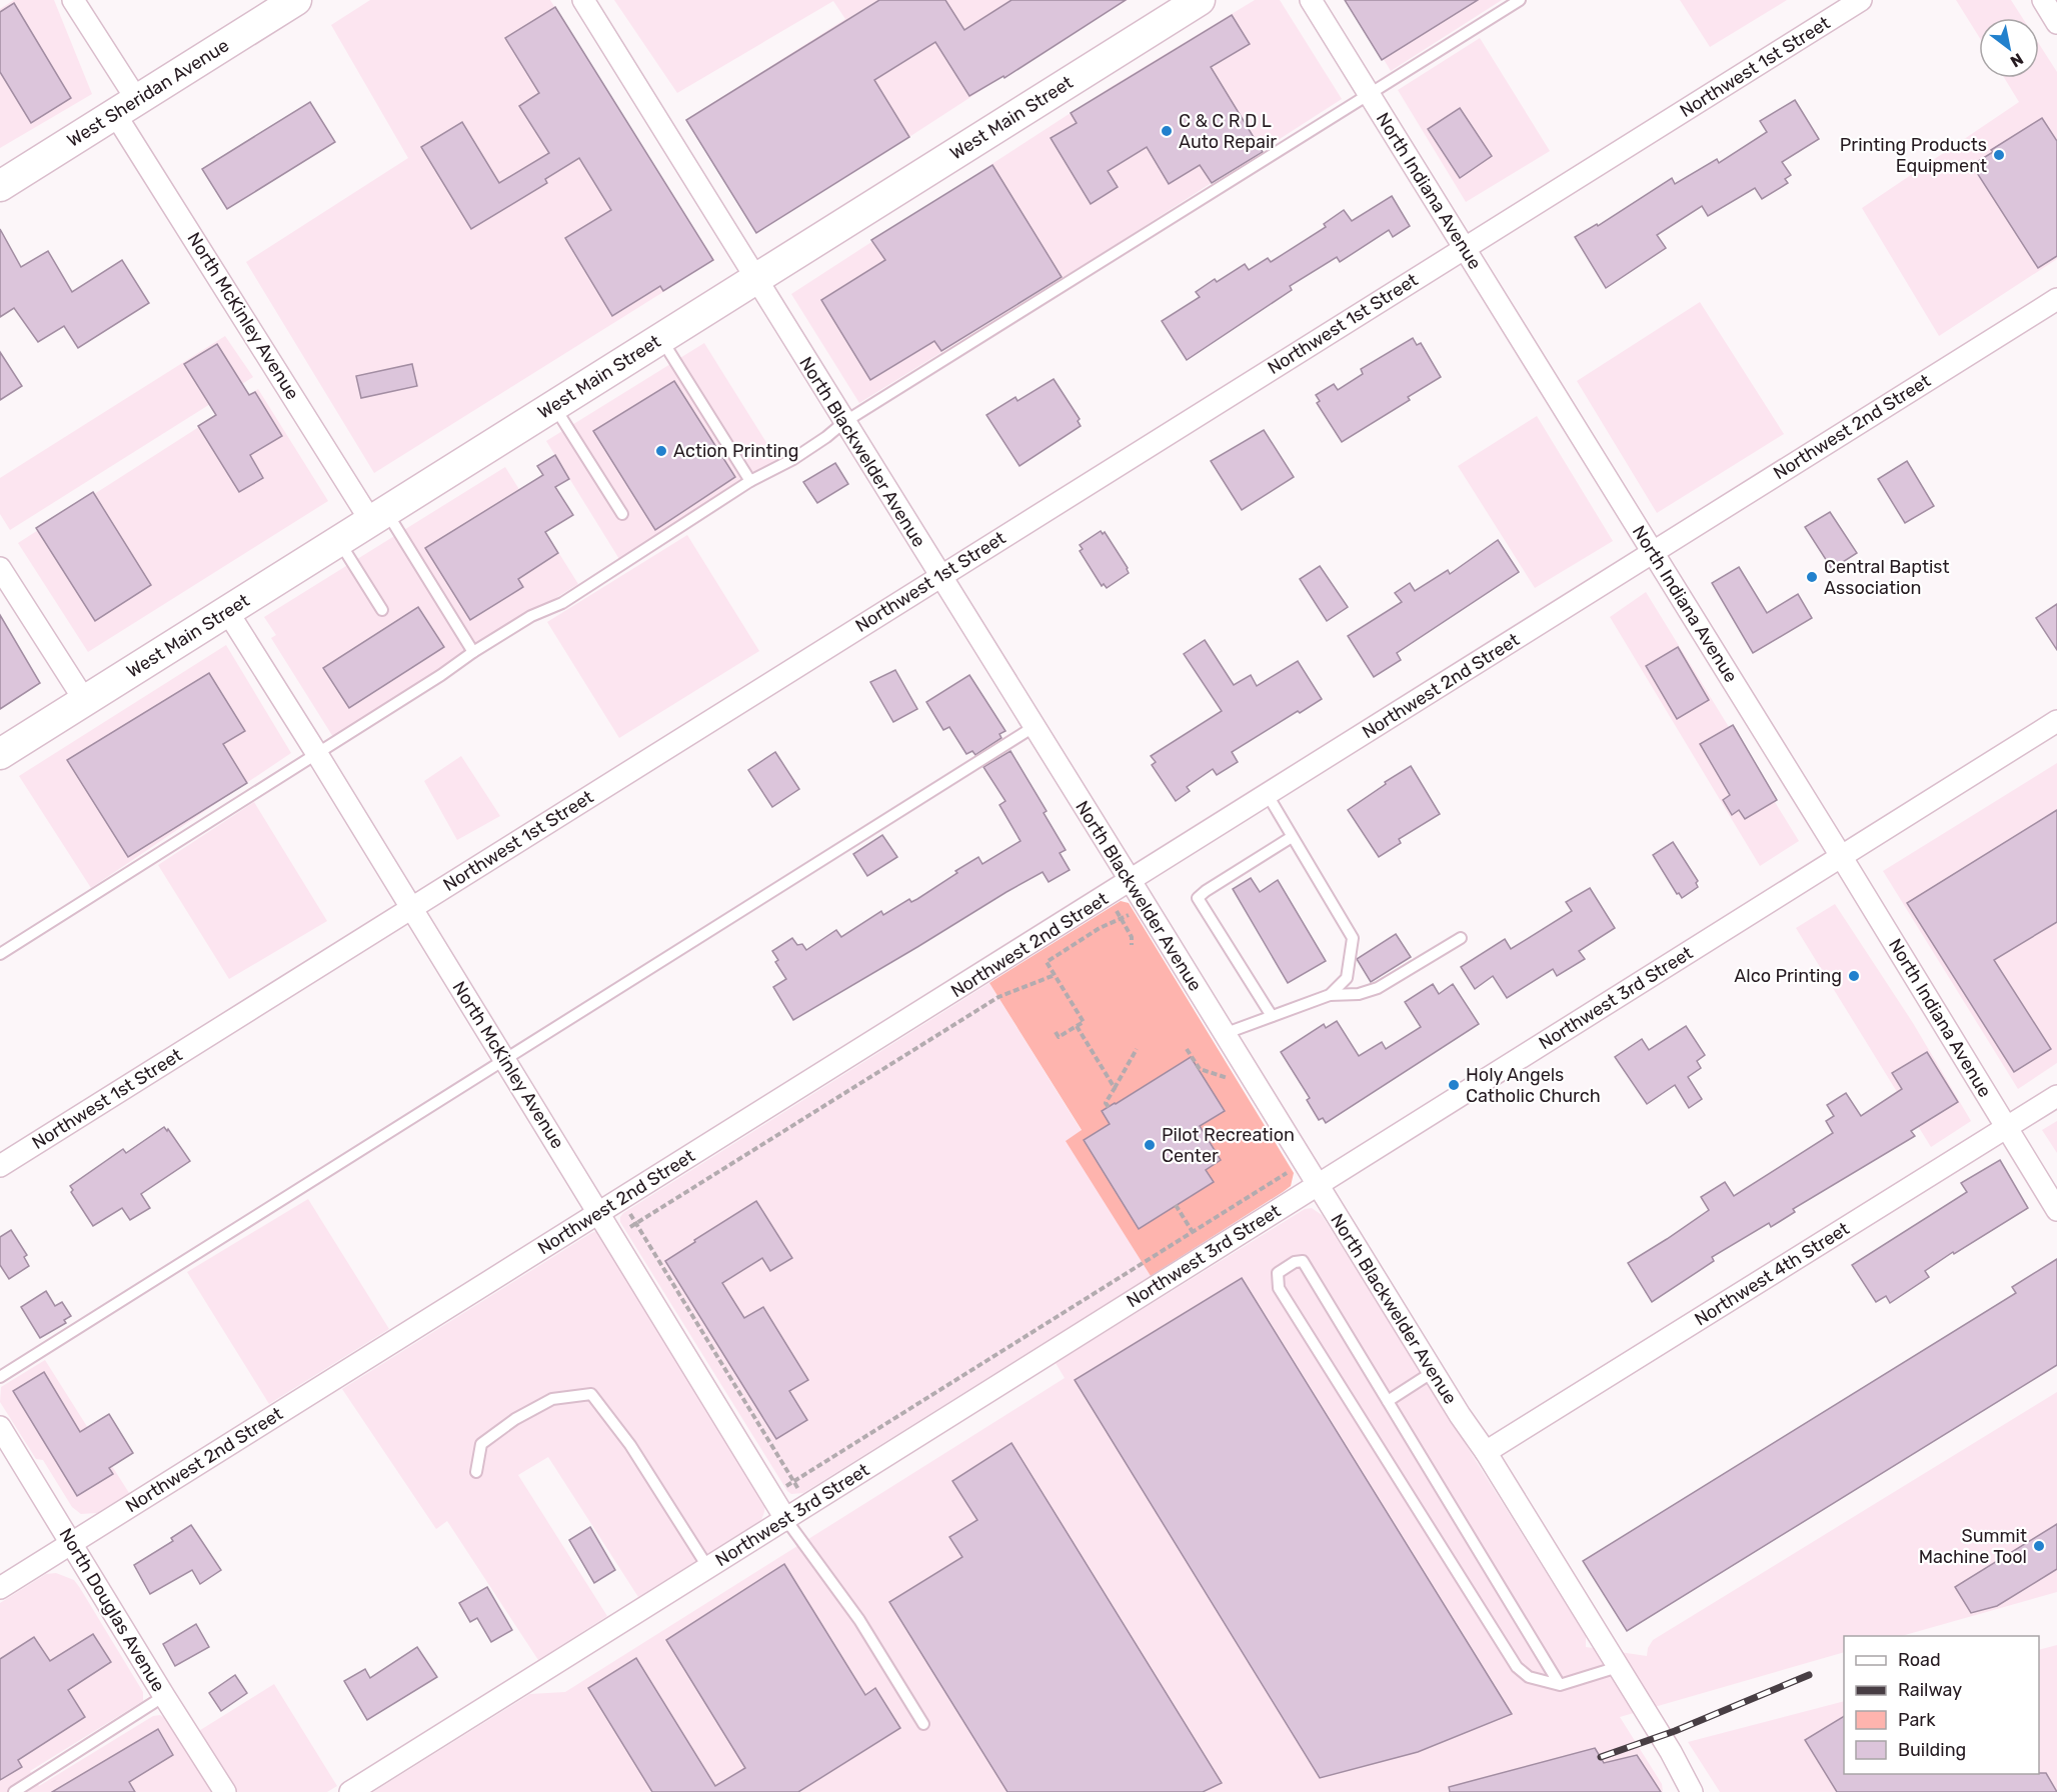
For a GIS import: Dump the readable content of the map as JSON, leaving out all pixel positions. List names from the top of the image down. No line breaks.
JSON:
{"streets":{"main road":["West Sheridan Avenue","West Main Street"],"street":["Northwest 1st Street","North Indiana Avenue","North McKinley Avenue","Northwest 2nd Street","North Blackwelder Avenue","Northwest 3rd Street","Northwest 4th Street","North Douglas Avenue"]},"crossings":[["Northwest 1st Street","North Indiana Avenue"],["Northwest 1st Street","North McKinley Avenue"],["Northwest 1st Street","North Blackwelder Avenue"],["West Sheridan Avenue","North McKinley Avenue"],["West Main Street","North McKinley Avenue"],["West Main Street","North Blackwelder Avenue"],["North Indiana Avenue","Northwest 2nd Street"],["North Indiana Avenue","Northwest 3rd Street"],["North Indiana Avenue","Northwest 4th Street"],["North McKinley Avenue","Northwest 2nd Street"],["North McKinley Avenue","Northwest 3rd Street"],["Northwest 2nd Street","North Blackwelder Avenue"],["Northwest 2nd Street","North Douglas Avenue"],["North Blackwelder Avenue","Northwest 3rd Street"],["North Blackwelder Avenue","Northwest 4th Street"]],"places":["C & C R D L Auto Repair","Printing Products Equipment","Action Printing","Central Baptist Association","Alco Printing","Holy Angels Catholic Church","Pilot Recreation Center","Summit Machine Tool"],"legend":["Road","Railway","Park","Building"],"north":"bottom right"}
